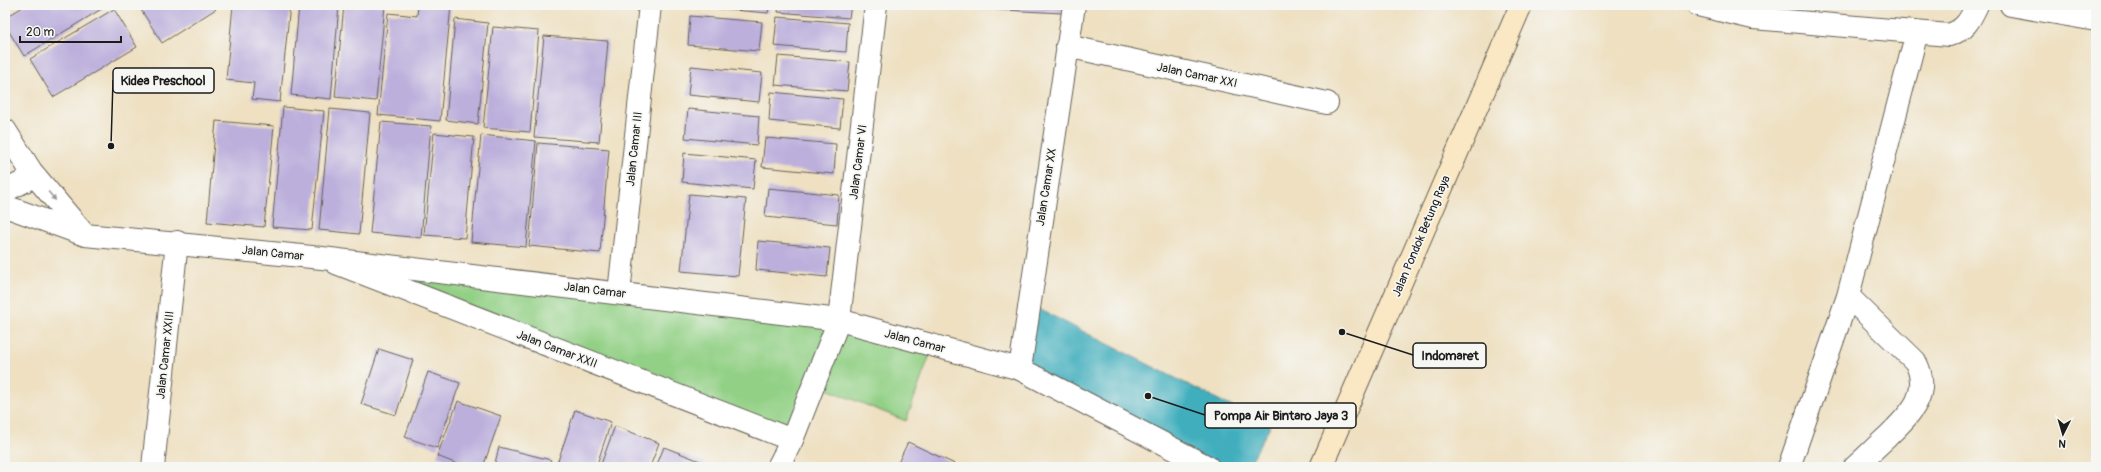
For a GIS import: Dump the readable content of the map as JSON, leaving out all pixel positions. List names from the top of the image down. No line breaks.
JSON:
{"streets":{"main road":["Jalan Pondok Betung Raya"],"street":["Jalan Camar XXI","Jalan Camar III","Jalan Camar VI","Jalan Camar XX","Jalan Camar","Jalan Camar XXII","Jalan Camar XXIII"]},"crossings":[["Jalan Camar XXI","Jalan Camar XX"],["Jalan Camar III","Jalan Camar"],["Jalan Camar VI","Jalan Camar"],["Jalan Camar XX","Jalan Camar"],["Jalan Camar","Jalan Camar XXII"],["Jalan Camar","Jalan Camar XXIII"]],"places":["Kidea Preschool","Indomaret","Pompa Air Bintaro Jaya 3"],"scale_bar":"20 m","north":"bottom"}
